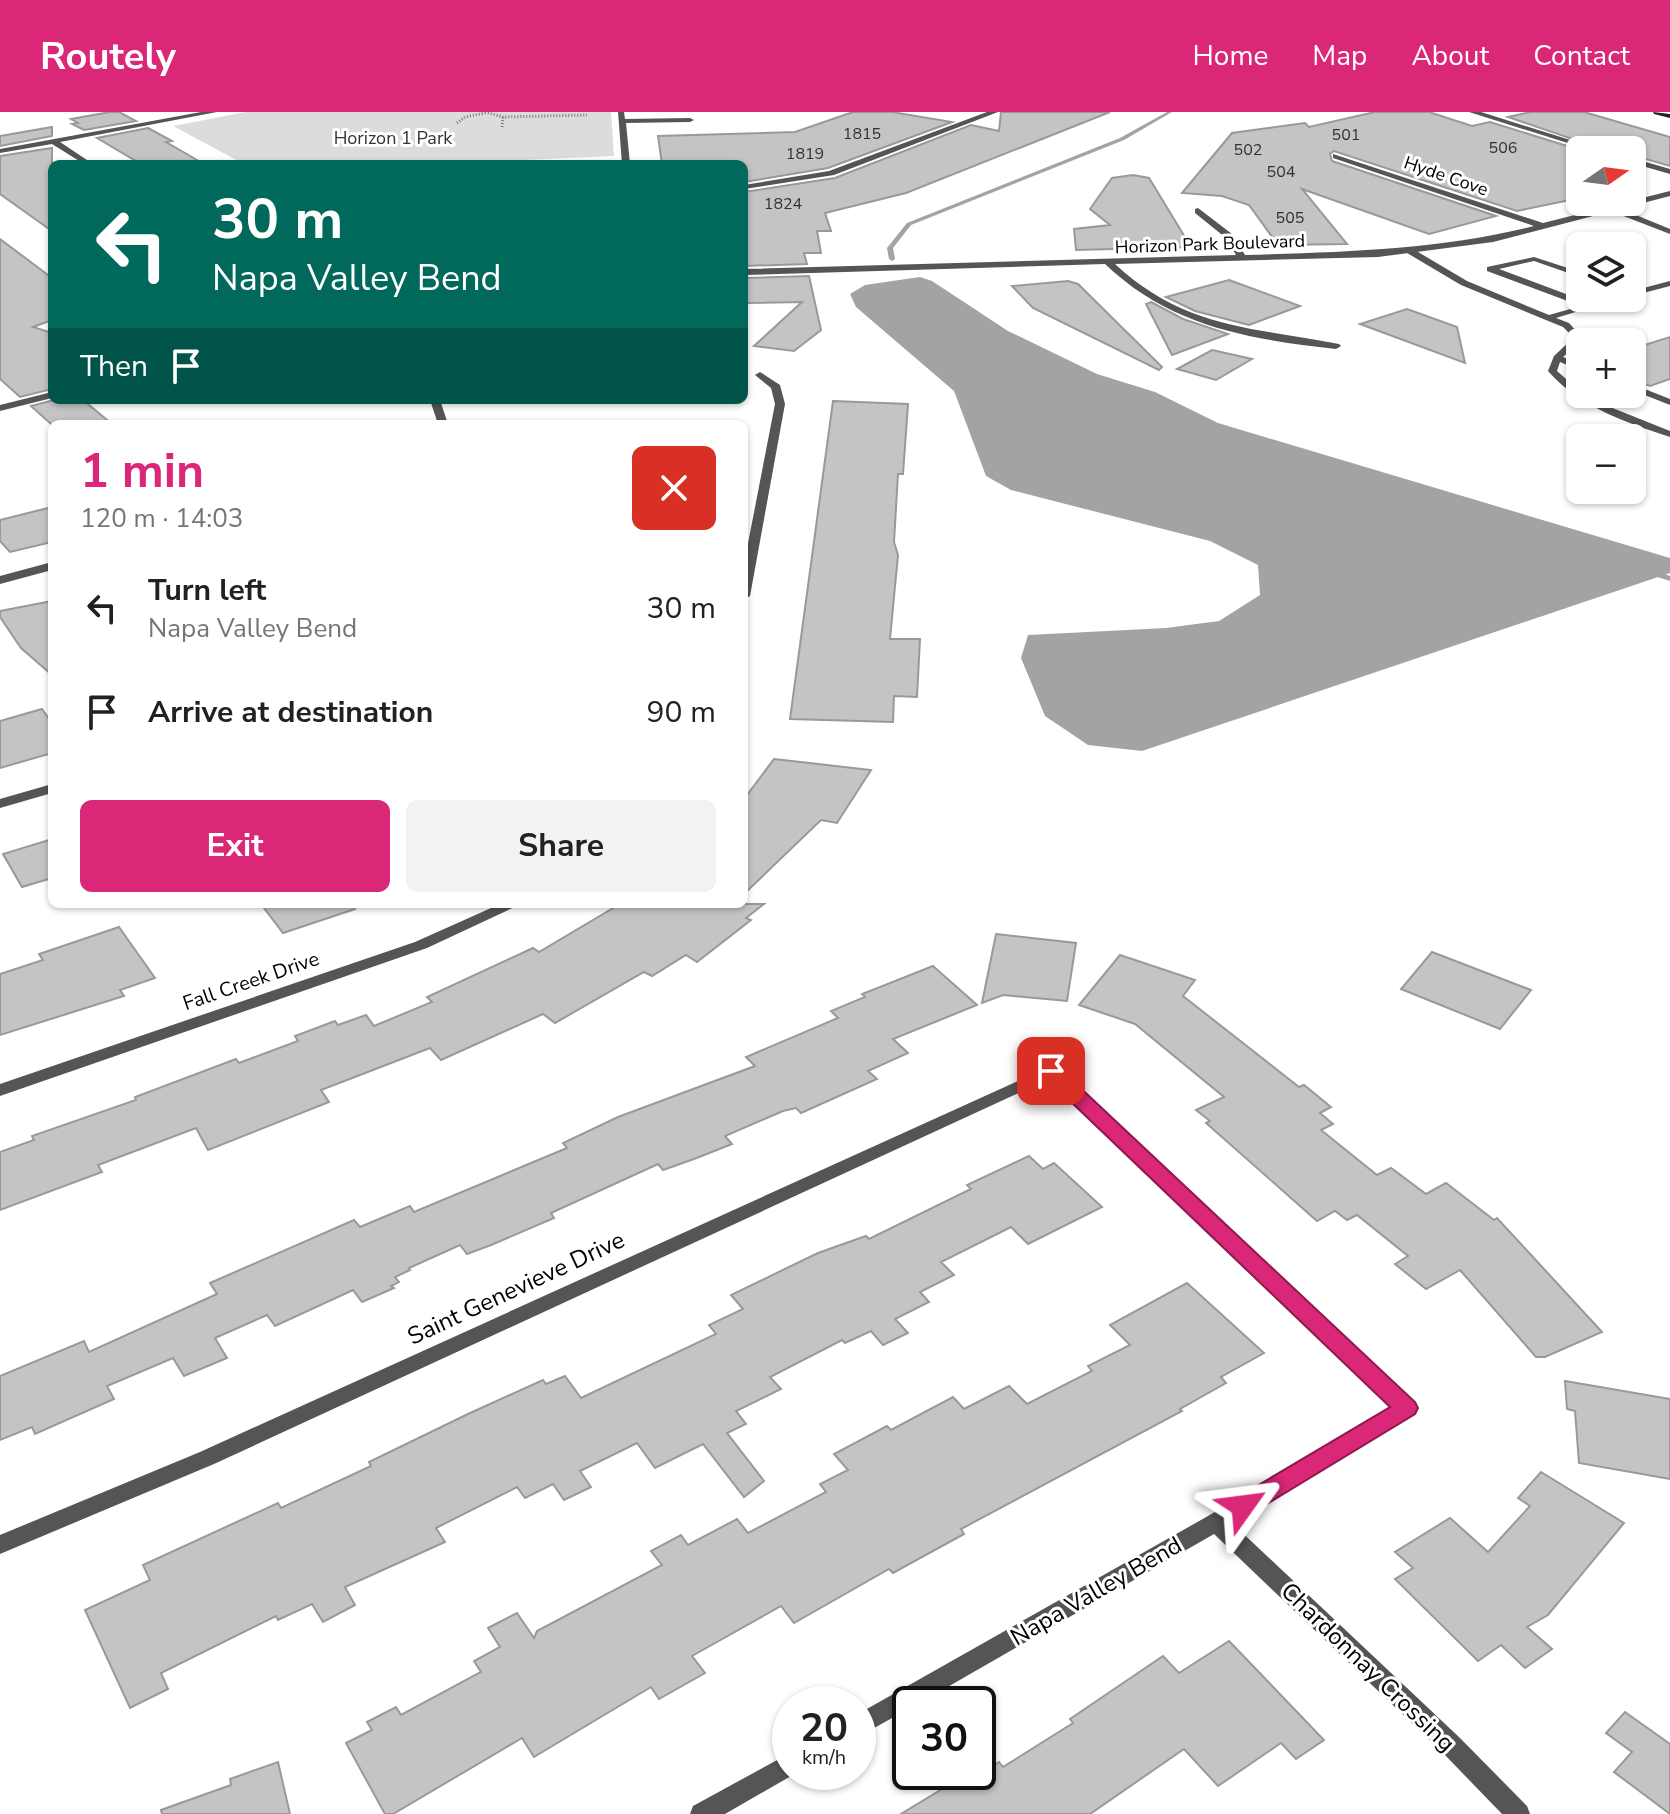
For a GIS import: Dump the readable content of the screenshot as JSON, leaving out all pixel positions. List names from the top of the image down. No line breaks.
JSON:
{"streets":{"street":["Hyde Cove","Horizon Park Boulevard","Fall Creek Drive","Saint Genevieve Drive","Napa Valley Bend","Chardonnay Crossing"]},"crossings":[["Hyde Cove","Horizon Park Boulevard"],["Saint Genevieve Drive","Napa Valley Bend"],["Napa Valley Bend","Chardonnay Crossing"]],"parks":["Horizon 1 Park"],"house_numbers":["1815","501","506","502","1819","504","1824","505"],"north":"right","page":{"header":"Routely","nav":["Home","Map","About","Contact"],"map_buttons":["+","−"],"turn":["30 m","Napa Valley Bend"],"then":"Then","heading":["1 min","120 m · 14:03"],"list":[{"name":"Turn left","note":"Napa Valley Bend","value":"30 m"},{"name":"Arrive at destination","value":"90 m"}],"buttons":["Exit","Share"],"speed":"20 km/h","limit":"30"}}
